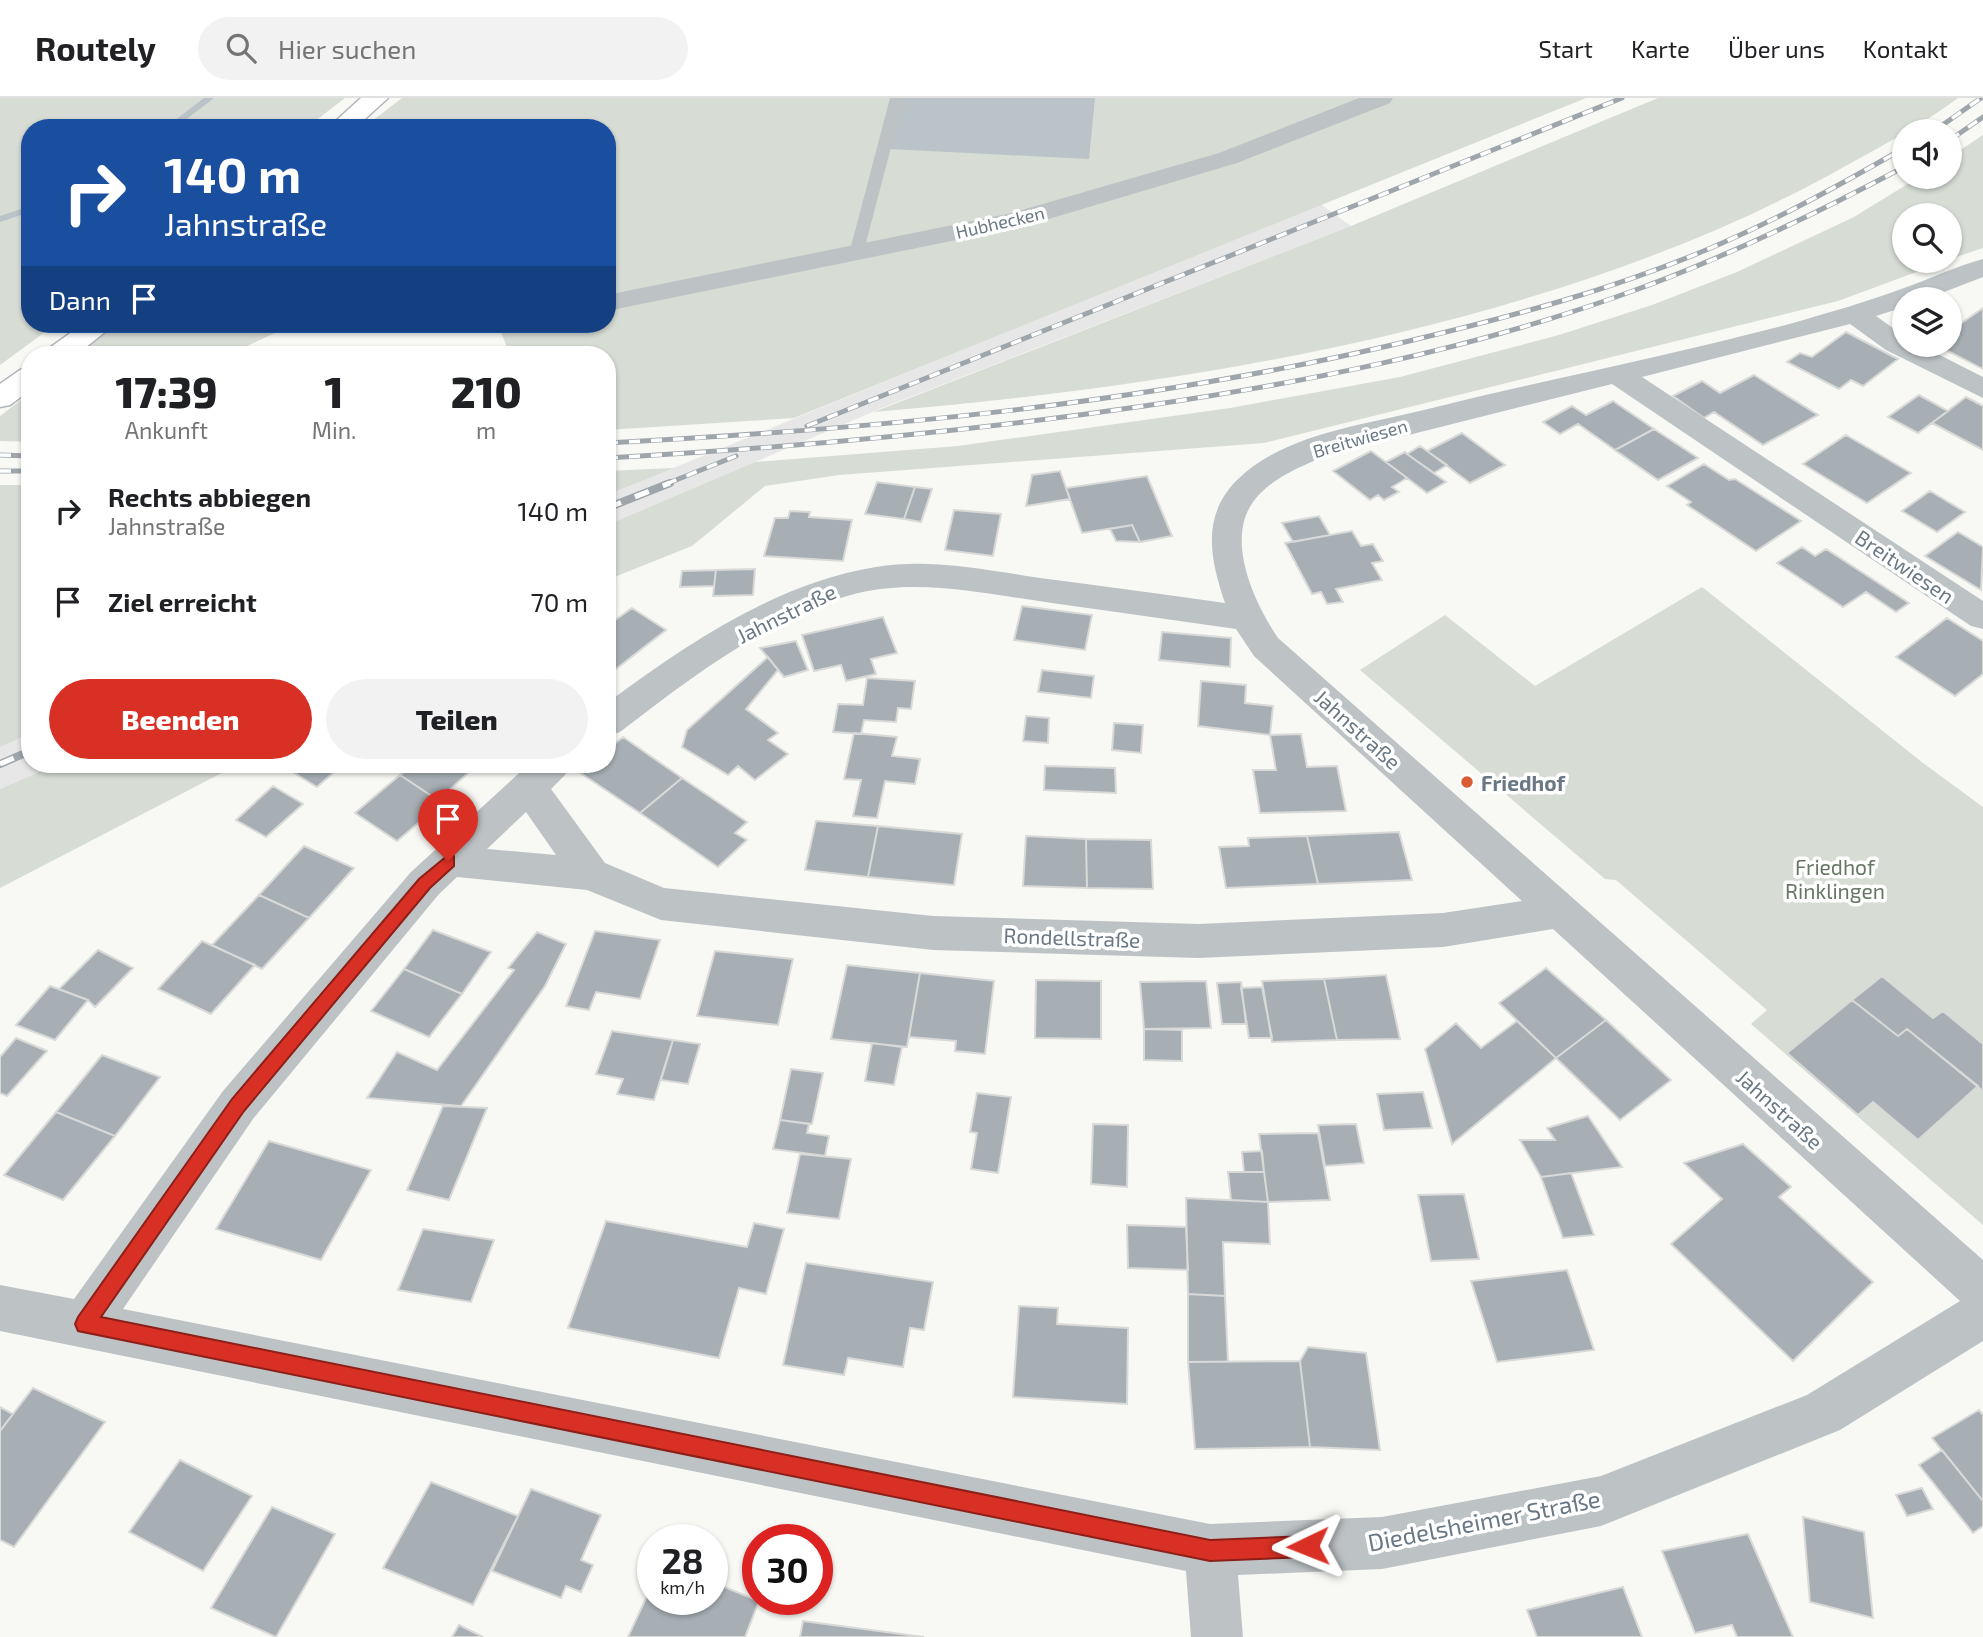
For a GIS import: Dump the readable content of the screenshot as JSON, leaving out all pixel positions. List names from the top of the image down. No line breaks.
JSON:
{"streets":{"street":["Hubhecken","Breitwiesen","Jahnstraße","Rondellstraße","Diedelsheimer Straße"]},"crossings":[["Breitwiesen","Jahnstraße"],["Jahnstraße","Rondellstraße"]],"parks":["Friedhof Rinklingen"],"places":["Friedhof"],"page":{"header":"Routely","search":"Hier suchen","nav":["Start","Karte","Über uns","Kontakt"],"turn":["140 m","Jahnstraße"],"then":"Dann","eta":["17:39","Ankunft","1","Min.","210","m"],"list":[{"name":"Rechts abbiegen","note":"Jahnstraße","value":"140 m"},{"name":"Ziel erreicht","value":"70 m"}],"buttons":["Beenden","Teilen"],"speed":"28 km/h","limit":"30"}}
